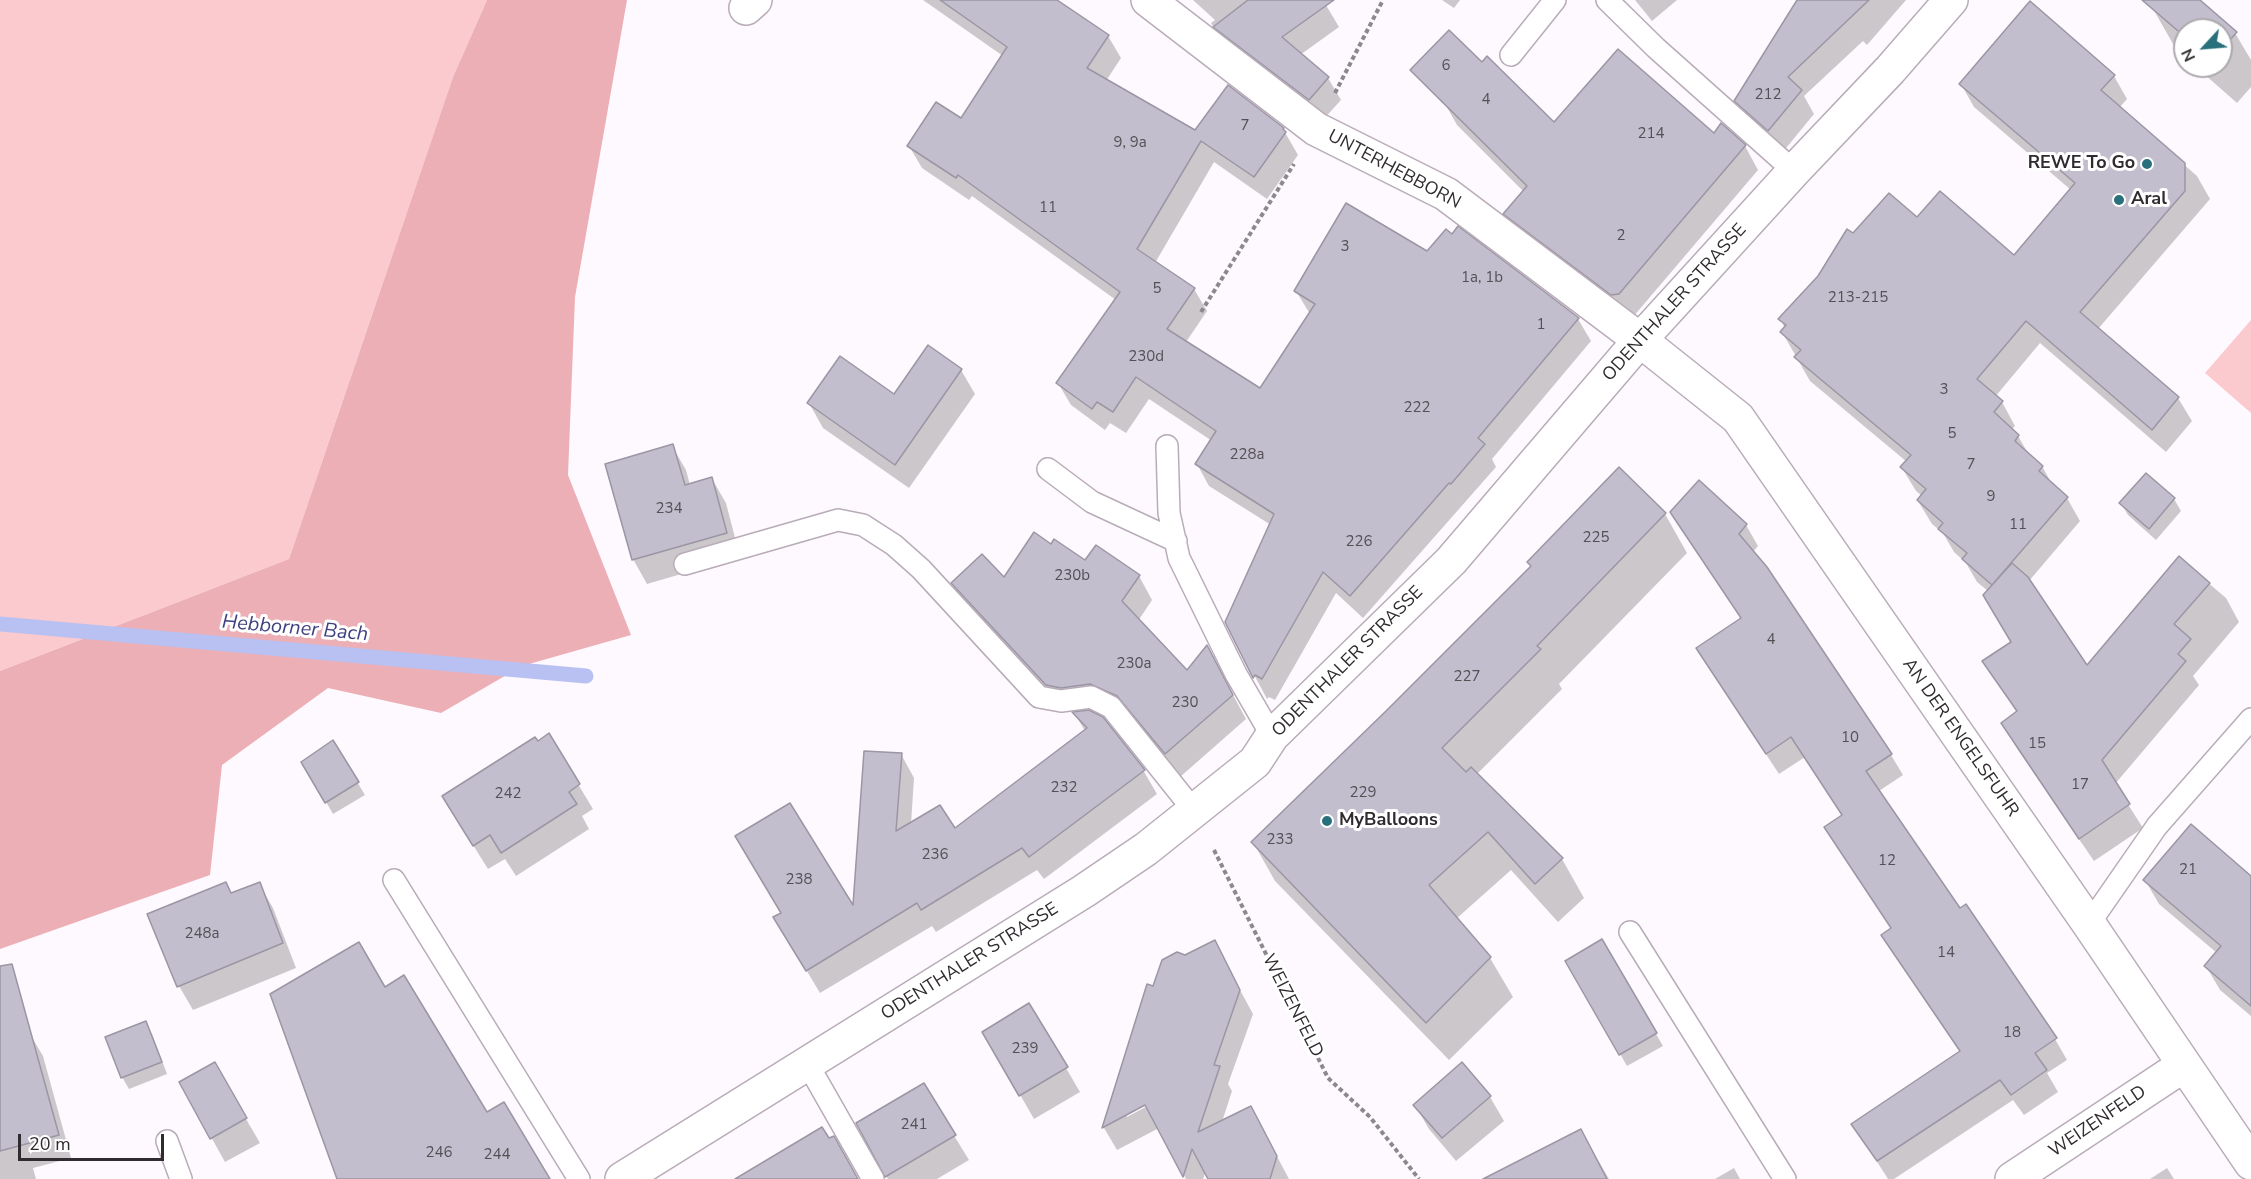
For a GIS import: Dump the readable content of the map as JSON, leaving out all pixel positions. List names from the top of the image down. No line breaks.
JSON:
{"streets":{"street":["UNTERHEBBORN","ODENTHALER STRASSE","AN DER ENGELSFUHR","WEIZENFELD"]},"crossings":[["UNTERHEBBORN","ODENTHALER STRASSE"],["UNTERHEBBORN","AN DER ENGELSFUHR"],["ODENTHALER STRASSE","AN DER ENGELSFUHR"],["ODENTHALER STRASSE","WEIZENFELD"],["AN DER ENGELSFUHR","WEIZENFELD"]],"water":["Hebborner Bach"],"places":["REWE To Go","Aral","MyBalloons"],"house_numbers":["6","212","4","7","214","9, 9a","11","2","3","1a, 1b","5","213-215","1","230d","3","222","5","228a","7","9","234","11","225","226","230b","4","230a","227","230","10","15","17","232","229","242","233","236","12","21","238","248a","14","18","239","241","246","244"],"scale_bar":"20 m","north":"bottom left"}
